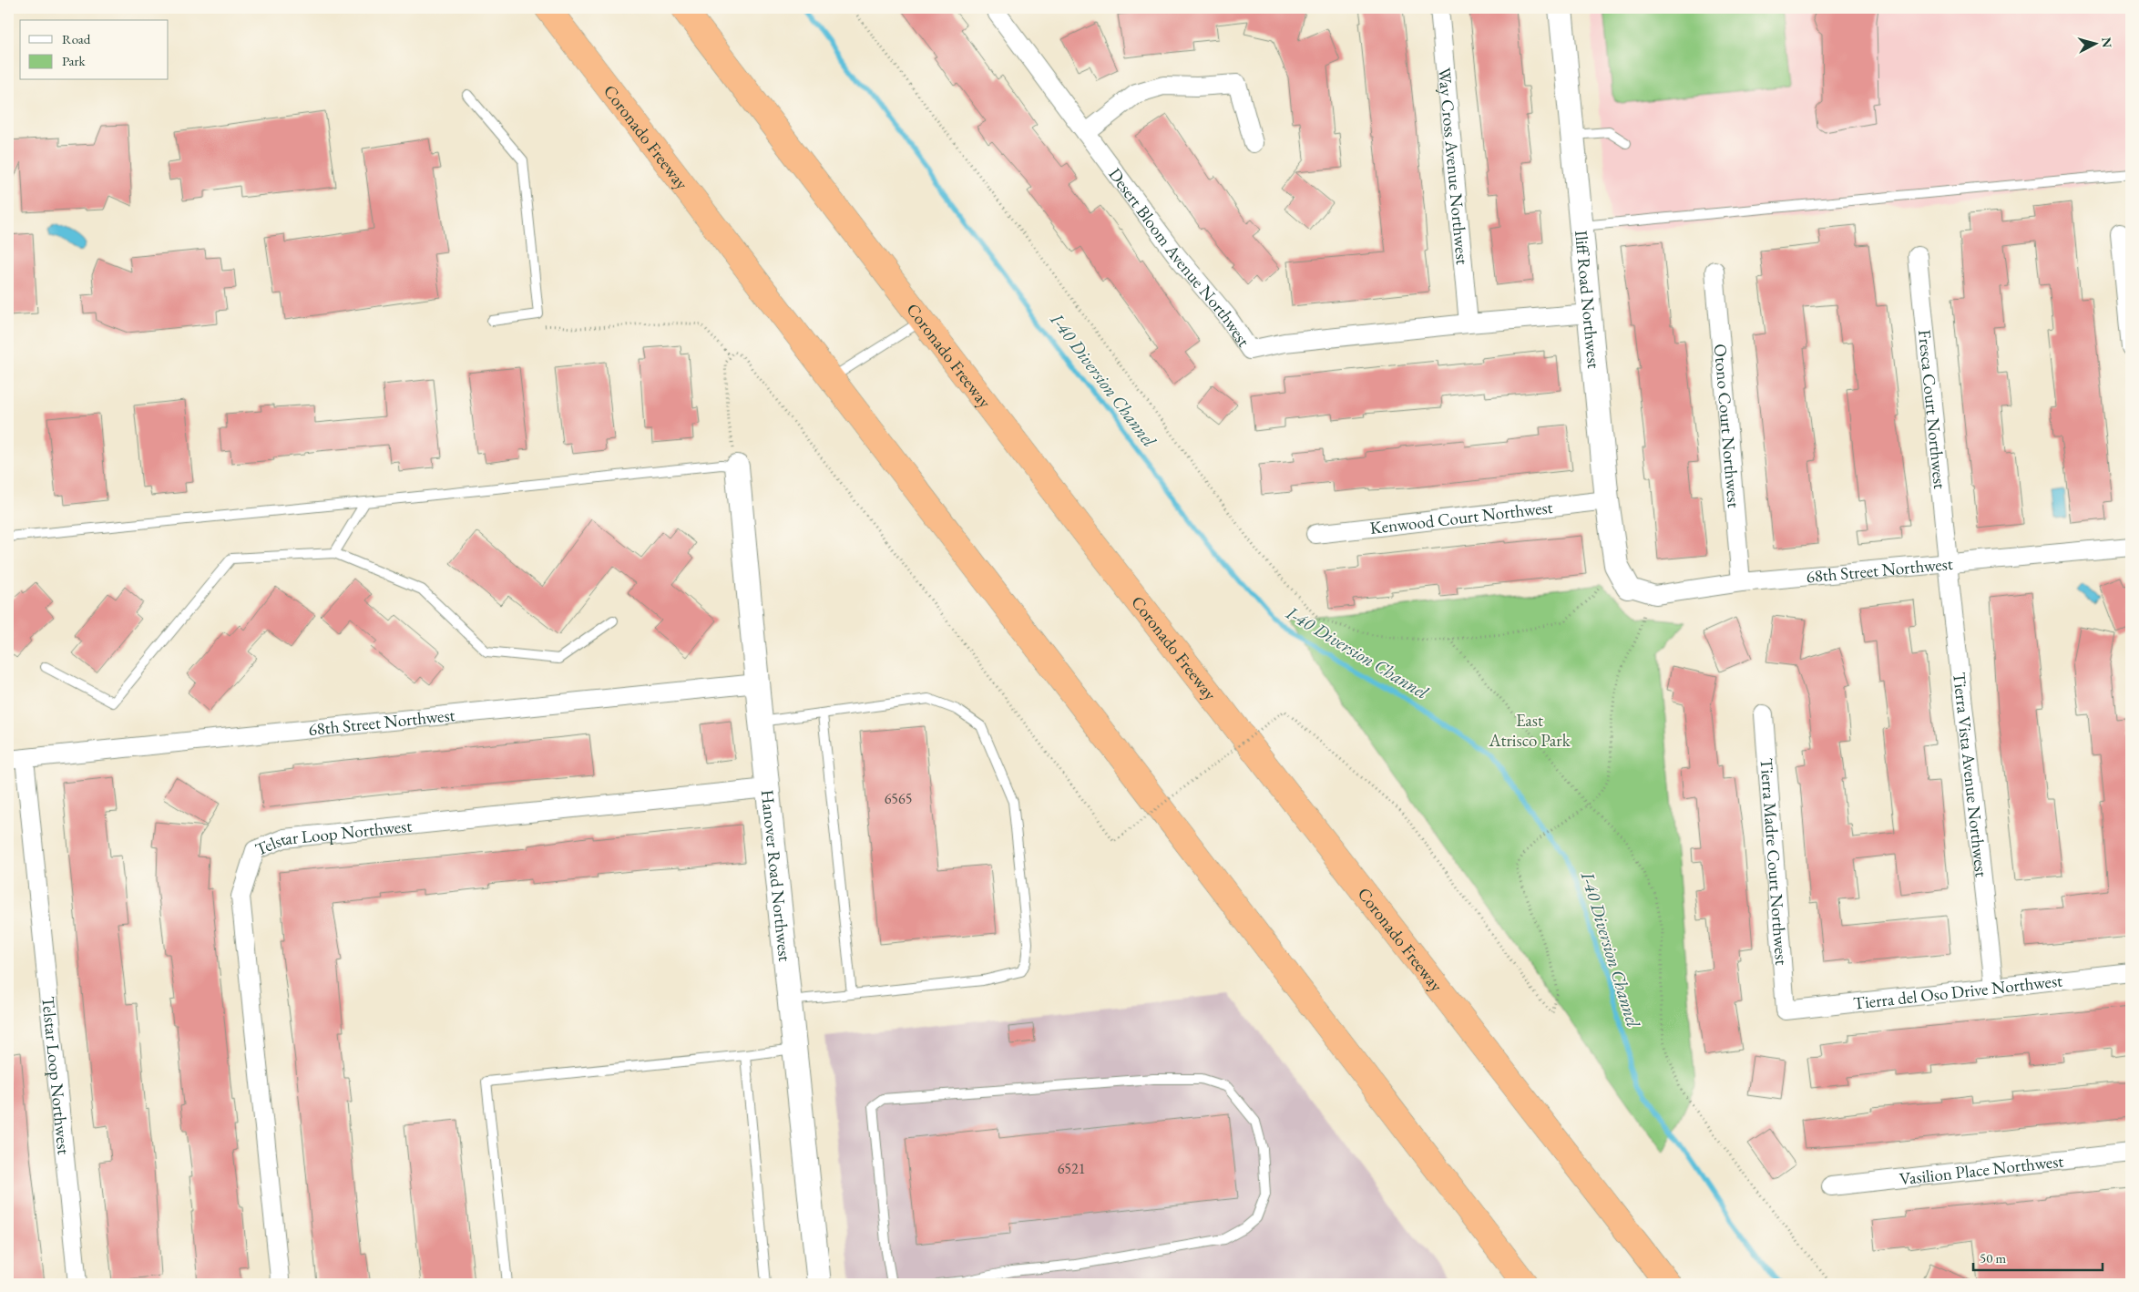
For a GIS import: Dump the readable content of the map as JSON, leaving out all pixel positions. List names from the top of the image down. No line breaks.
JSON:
{"streets":{"highway":["Coronado Freeway"],"street":["Way Cross Avenue Northwest","Desert Bloom Avenue Northwest","Iliff Road Northwest","Fresca Court Northwest","Otono Court Northwest","Kenwood Court Northwest","68th Street Northwest","Tierra Vista Avenue Northwest","Telstar Loop Northwest","Tierra Madre Court Northwest","Hanover Road Northwest","Tierra del Oso Drive Northwest","Vasilion Place Northwest"]},"crossings":[["Way Cross Avenue Northwest","Desert Bloom Avenue Northwest"],["Iliff Road Northwest","Kenwood Court Northwest"],["Iliff Road Northwest","68th Street Northwest"],["Fresca Court Northwest","68th Street Northwest"],["Fresca Court Northwest","Tierra Vista Avenue Northwest"],["Otono Court Northwest","68th Street Northwest"],["68th Street Northwest","Tierra Vista Avenue Northwest"],["68th Street Northwest","Telstar Loop Northwest"],["68th Street Northwest","Hanover Road Northwest"],["Tierra Vista Avenue Northwest","Tierra del Oso Drive Northwest"],["Telstar Loop Northwest","Hanover Road Northwest"],["Tierra Madre Court Northwest","Tierra del Oso Drive Northwest"]],"water":["I-40 Diversion Channel"],"parks":["East Atrisco Park"],"house_numbers":["6565","6521"],"legend":["Road","Park"],"scale_bar":"50 m","north":"right"}
